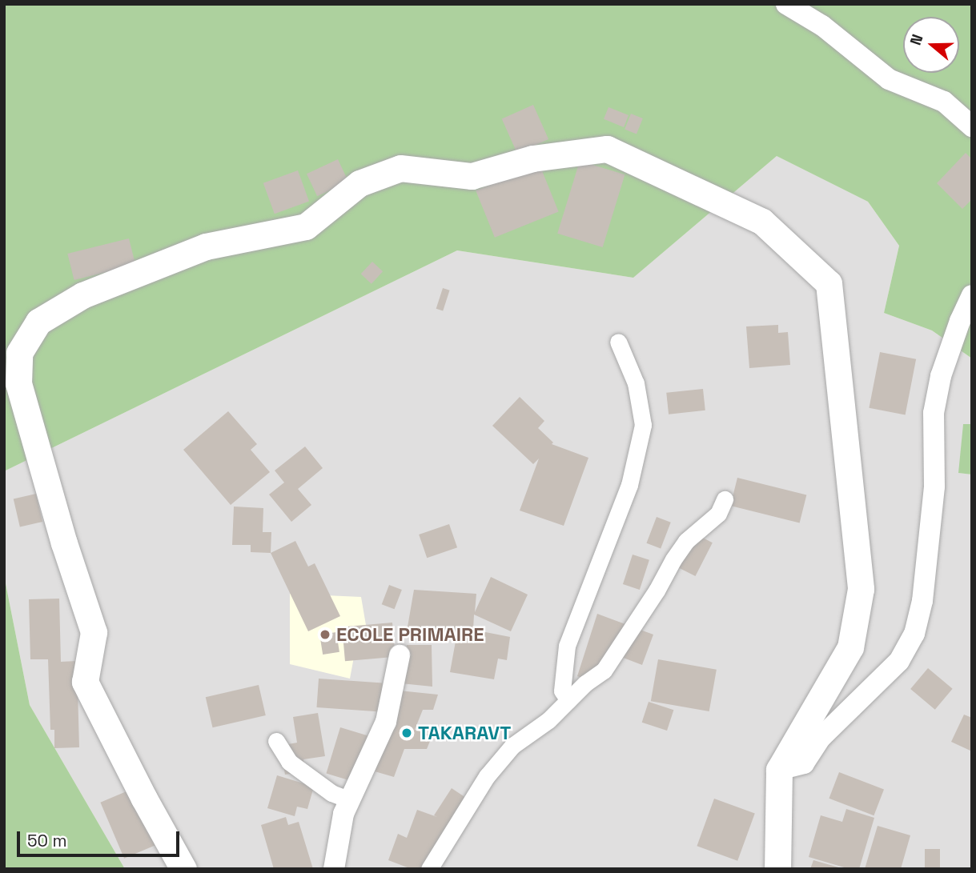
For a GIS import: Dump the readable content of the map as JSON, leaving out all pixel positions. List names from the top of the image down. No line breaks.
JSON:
{"places":["ECOLE PRIMAIRE","TAKARAVT"],"scale_bar":"50 m","north":"left"}
